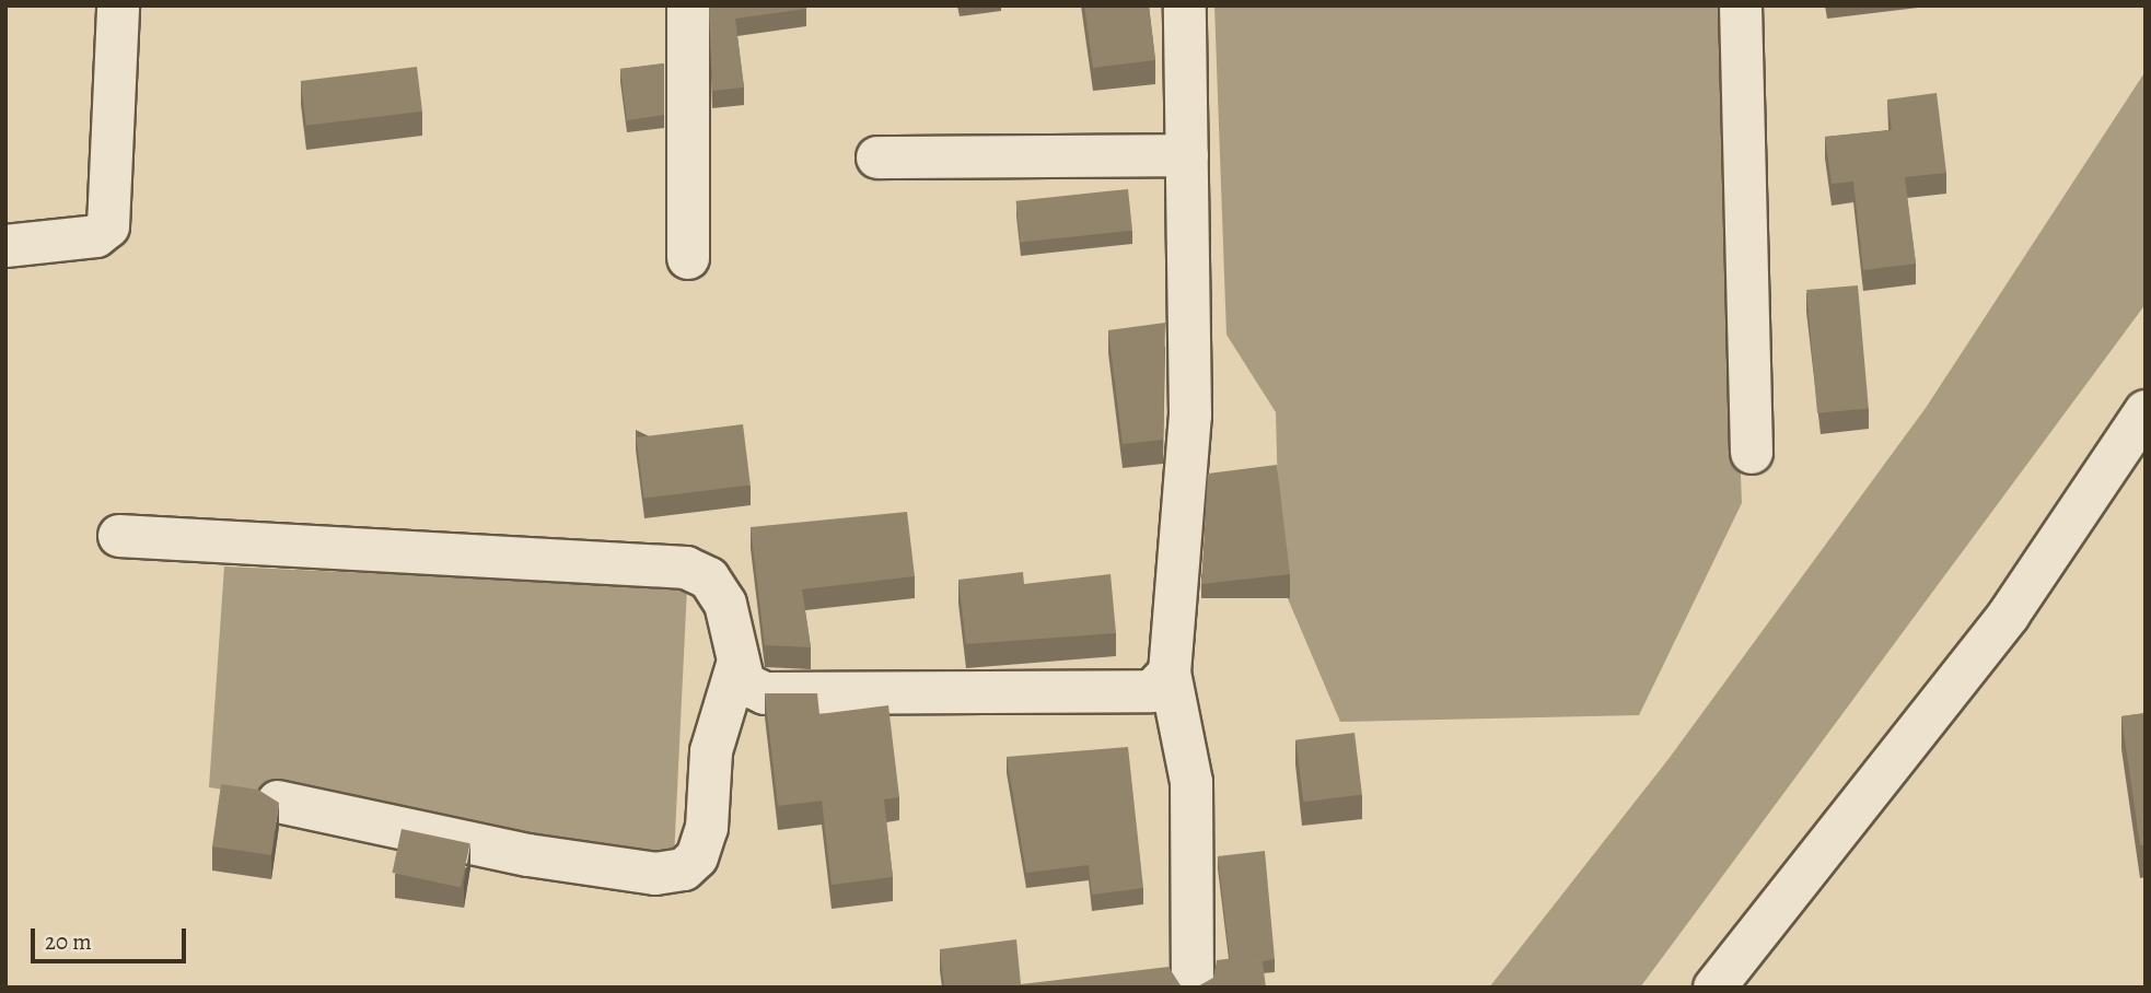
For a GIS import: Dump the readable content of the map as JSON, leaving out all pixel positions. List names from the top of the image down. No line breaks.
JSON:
{"scale_bar":"20 m"}
